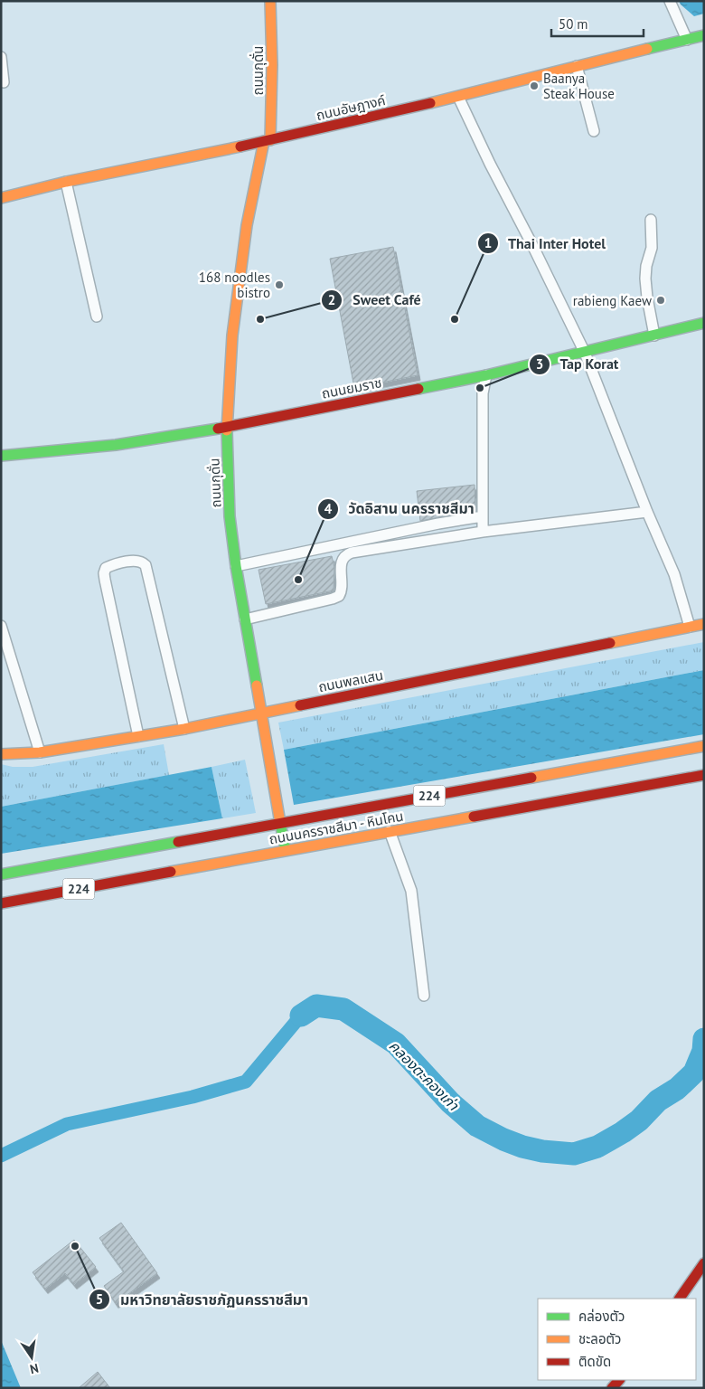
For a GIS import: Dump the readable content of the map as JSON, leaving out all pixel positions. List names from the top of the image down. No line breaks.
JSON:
{"streets":{"street":["ถนนกุดั่น","ถนนอัษฎางค์","ถนนยมราช","ถนนพลแสน","224","ถนนนครราชสีมา - หินโคน"]},"crossings":[["ถนนกุดั่น","ถนนอัษฎางค์"],["ถนนกุดั่น","ถนนยมราช"],["ถนนกุดั่น","ถนนพลแสน"],["ถนนกุดั่น","ถนนนครราชสีมา - หินโคน"]],"water":["คลองตะคองเก่า"],"places":["Baanya Steak House","168 noodles bistro","rabieng Kaew","Sweet Café","Thai Inter Hotel","Tap Korat","วัดอิสาน นครราชสีมา","มหาวิทยาลัยราชภัฏนครราชสีมา"],"legend":["คล่องตัว","ชะลอตัว","ติดขัด"],"scale_bar":"50 m","north":"bottom"}
